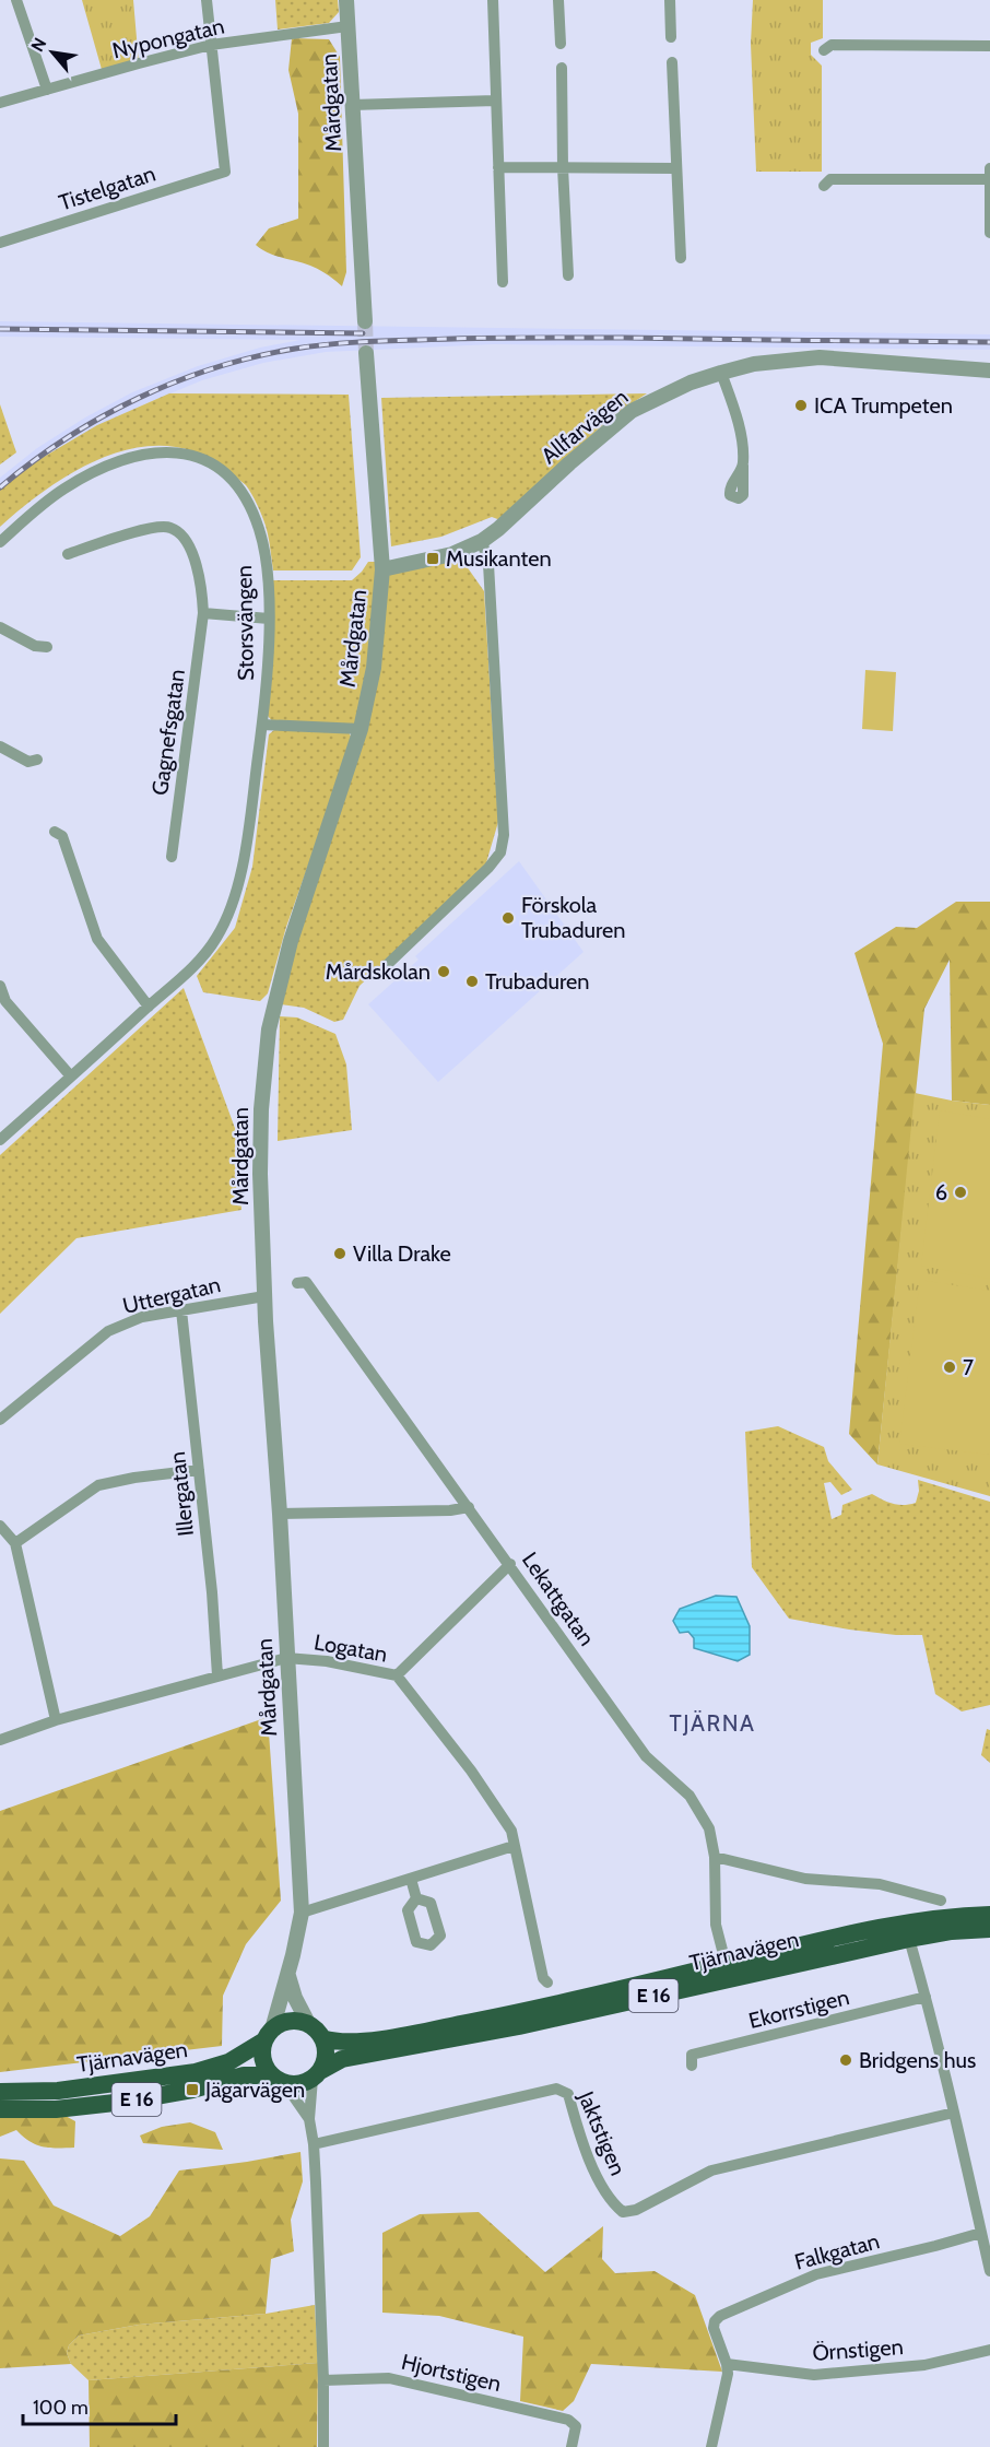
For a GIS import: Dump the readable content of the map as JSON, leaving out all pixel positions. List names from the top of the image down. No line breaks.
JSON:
{"streets":{"highway":["Tjärnavägen","E 16"],"street":["Nypongatan","Mårdgatan","Tistelgatan","Allfarvägen","Storsvängen","Gagnefsgatan","Uttergatan","Illergatan","Lekattgatan","Logatan","Ekorrstigen","Jaktstigen","Falkgatan","Örnstigen","Hjortstigen"]},"crossings":[["Nypongatan","Mårdgatan"],["Nypongatan","Tistelgatan"],["Mårdgatan","Allfarvägen"],["Mårdgatan","Uttergatan"],["Mårdgatan","Logatan"],["Mårdgatan","Tjärnavägen"],["Mårdgatan","E 16"],["Uttergatan","Illergatan"],["Illergatan","Logatan"],["Lekattgatan","Tjärnavägen"],["Tjärnavägen","E 16"],["Falkgatan","Örnstigen"]],"districts":["TJÄRNA"],"places":{"other":["ICA Trumpeten","Förskola Trubaduren","Mårdskolan","Trubaduren","6","Villa Drake","7","Bridgens hus"],"transit":["Musikanten","Jägarvägen"]},"scale_bar":"100 m","north":"top left"}
